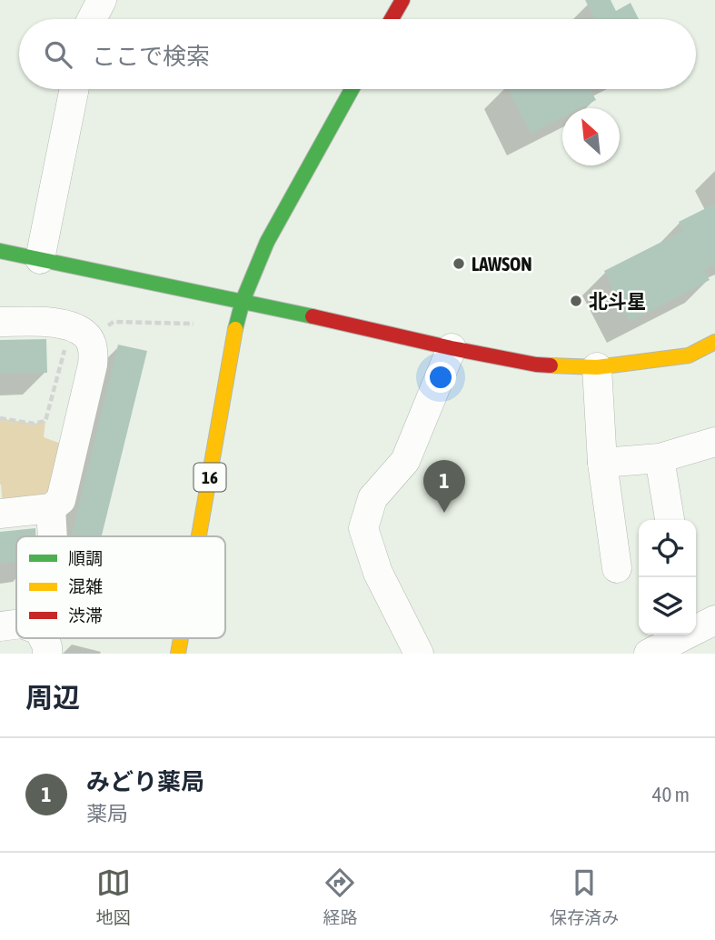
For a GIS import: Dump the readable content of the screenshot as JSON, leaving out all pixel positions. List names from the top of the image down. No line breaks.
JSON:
{"streets":{"street":["16"]},"places":["LAWSON","北斗星"],"legend":["順調","混雑","渋滞"],"north":"top left","page":{"search":"ここで検索","pins":"1","heading":"周辺","list":[{"mark":"1","name":"みどり薬局","note":"薬局","value":"40 m"}],"nav":["地図","経路","保存済み"]}}
